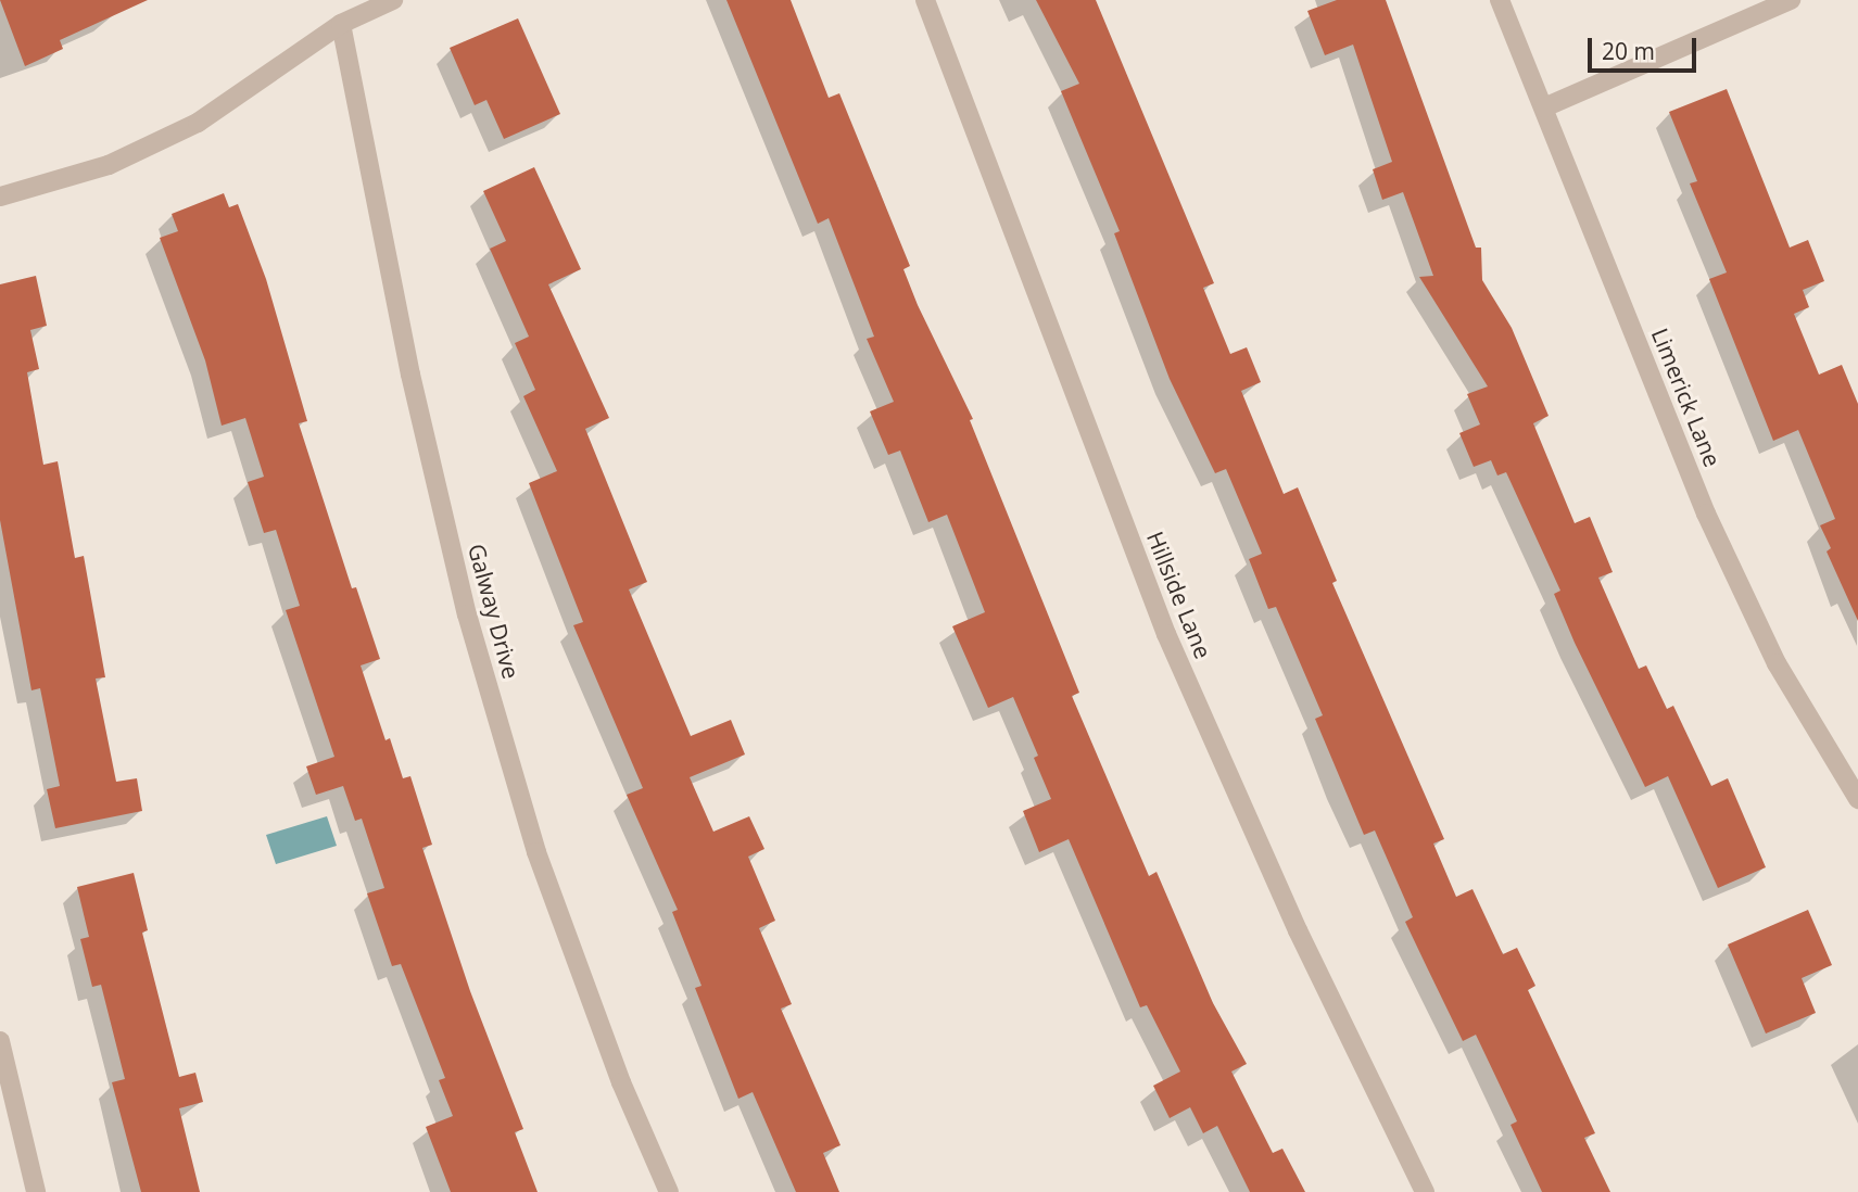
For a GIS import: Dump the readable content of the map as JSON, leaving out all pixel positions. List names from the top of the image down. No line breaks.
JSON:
{"streets":{"street":["Limerick Lane","Hillside Lane","Galway Drive"]},"scale_bar":"20 m"}
